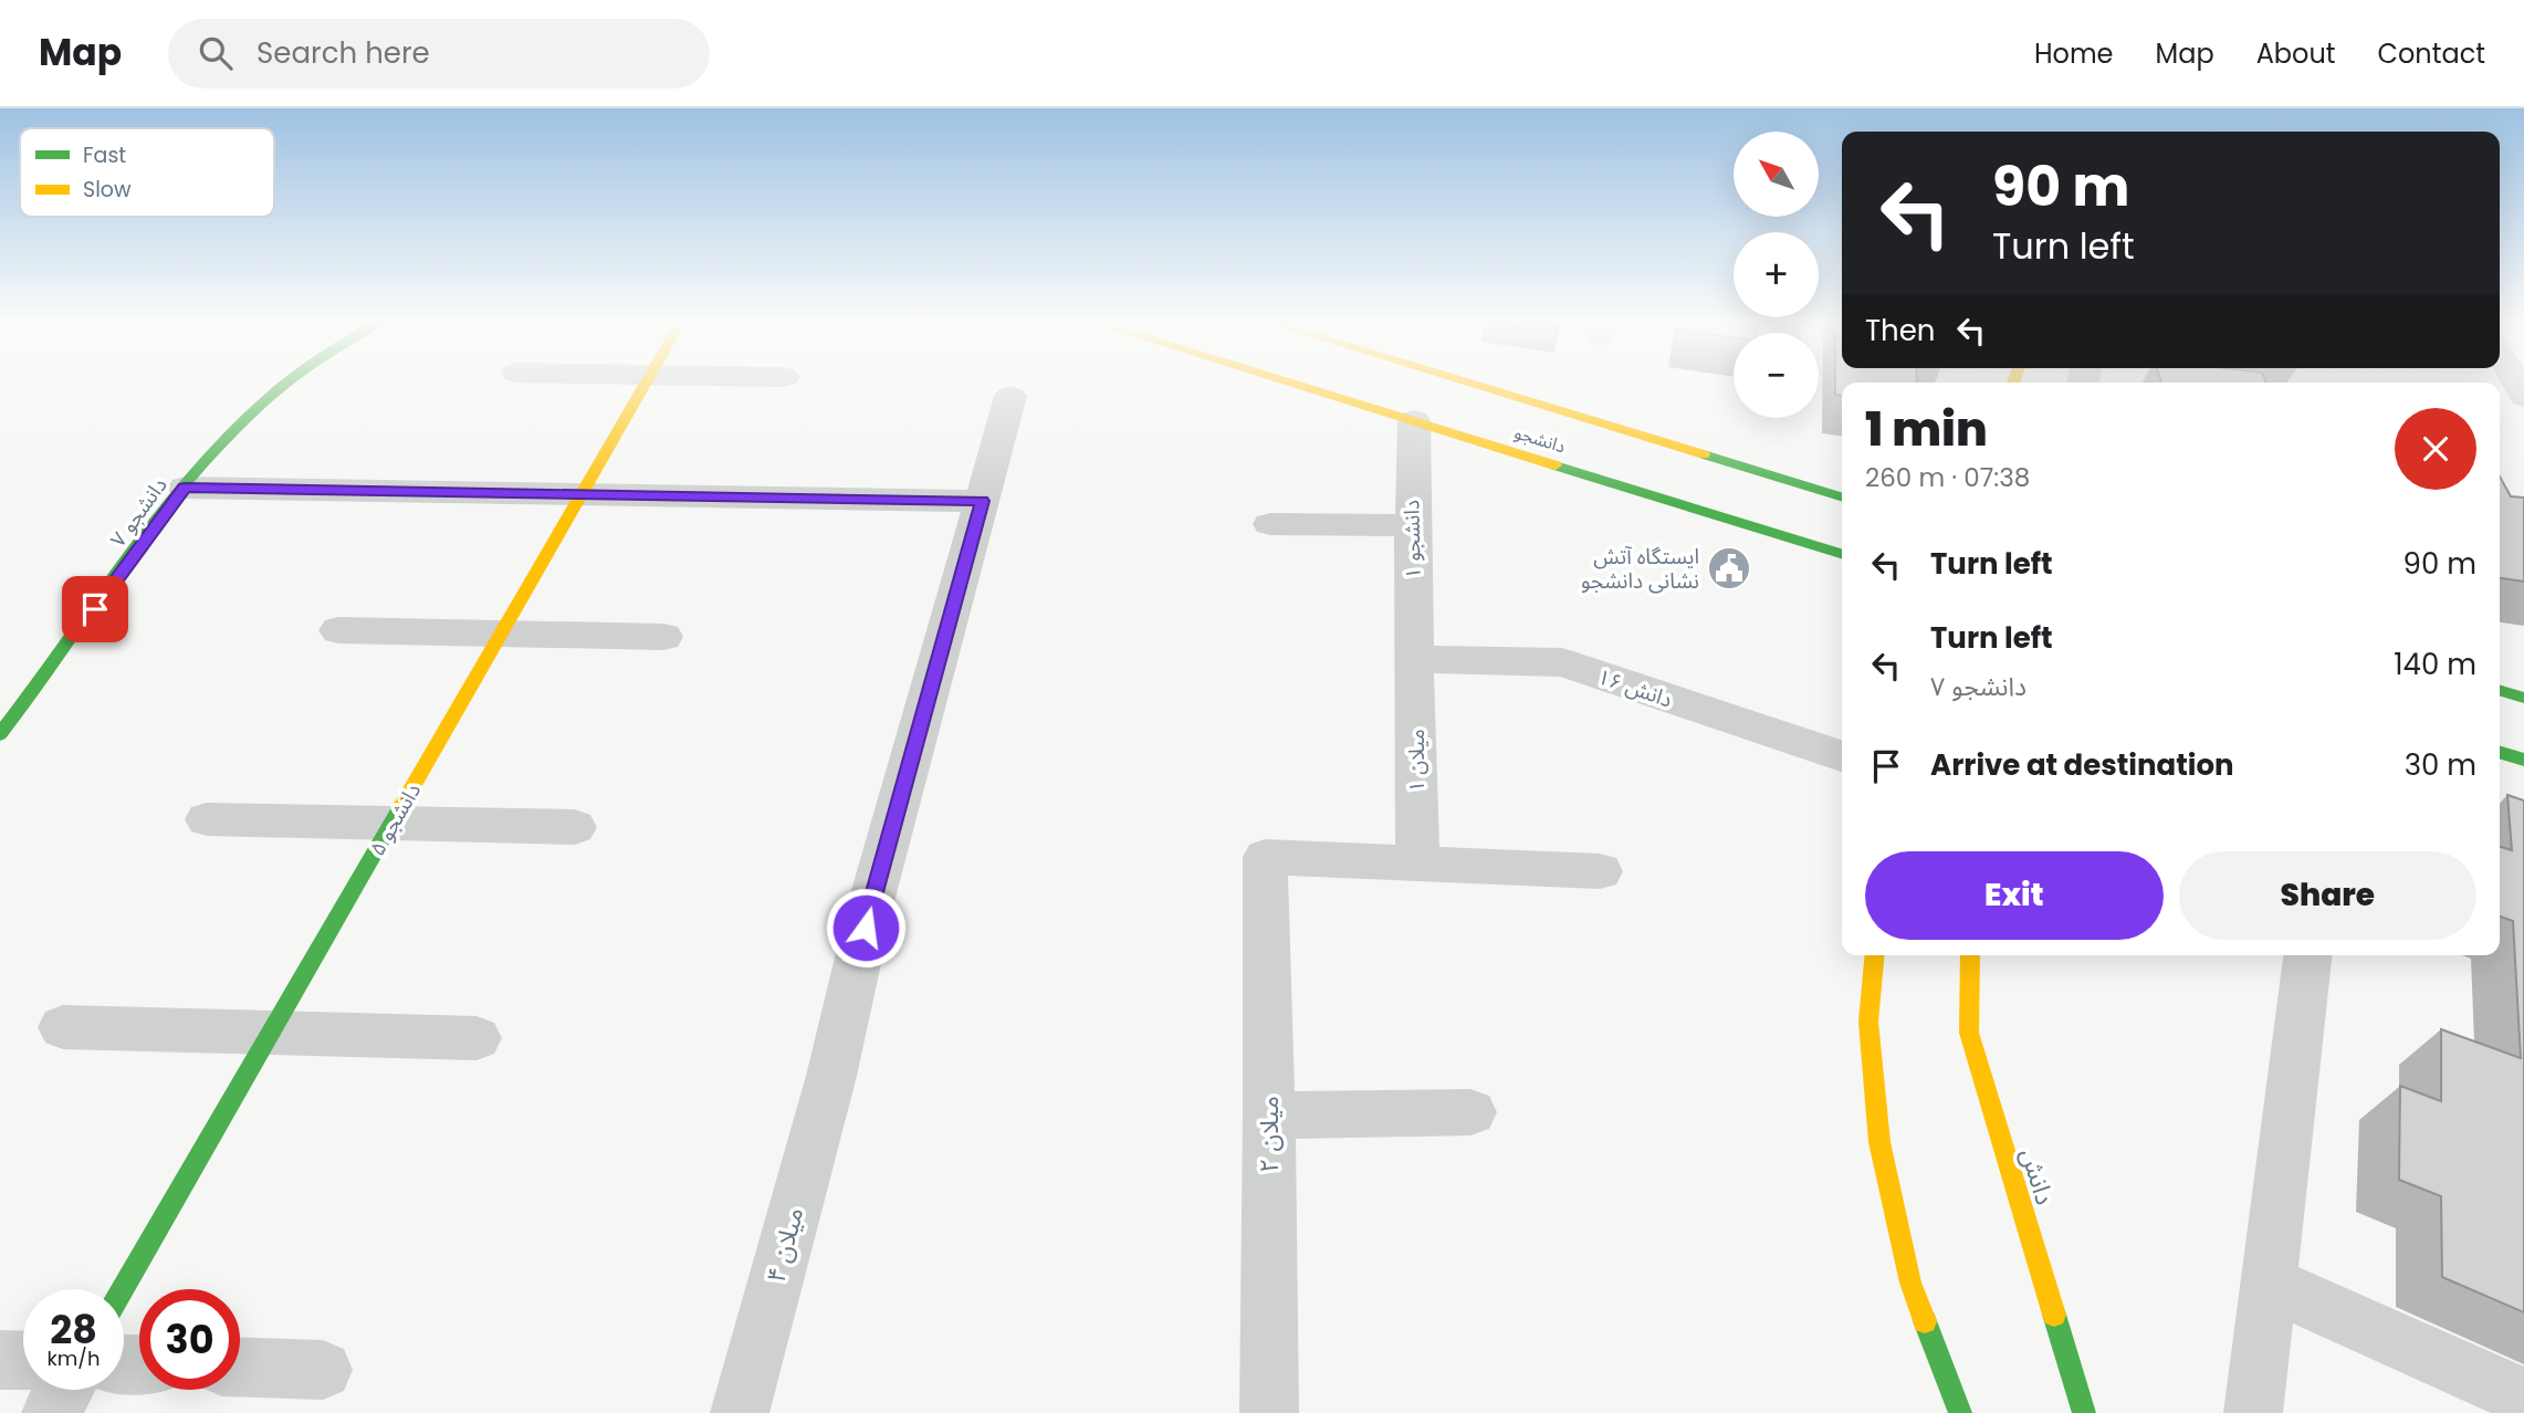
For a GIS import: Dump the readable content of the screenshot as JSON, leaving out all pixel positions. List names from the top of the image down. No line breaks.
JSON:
{"streets":{"main road":["دانشجو","دانشجو ۷","دانشجو ۵","دانش"],"street":["دانشجو ۱","دانش ۱۶","میلان ۱","میلان ۲","میلان ۴"]},"crossings":[["دانشجو","دانشجو ۱"],["دانشجو ۱","دانش ۱۶"],["دانشجو ۱","میلان ۱"],["دانش ۱۶","میلان ۱"],["میلان ۱","میلان ۲"]],"places":{"public building":["ایستگاه آتش نشانی دانشجو"]},"legend":["Fast","Slow"],"north":"top left","page":{"header":"Map","search":"Search here","nav":["Home","Map","About","Contact"],"map_buttons":["+","−"],"turn":["90 m","Turn left"],"then":"Then","heading":["1 min","260 m · 07:38"],"list":[{"name":"Turn left","value":"90 m"},{"name":"Turn left","note":"دانشجو ۷","value":"140 m"},{"name":"Arrive at destination","value":"30 m"}],"buttons":["Exit","Share"],"speed":"28 km/h","limit":"30"}}
